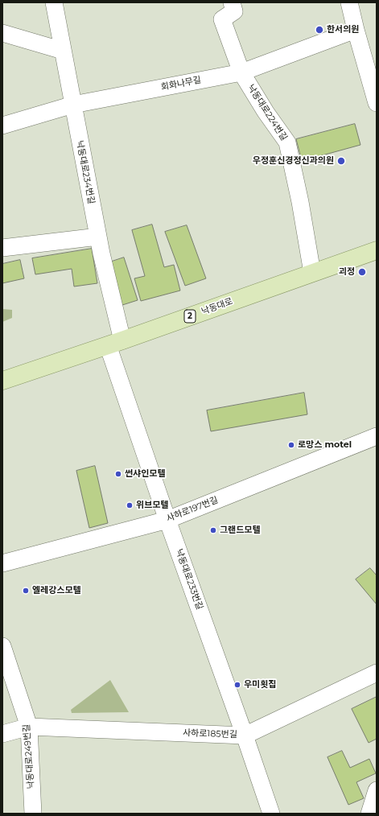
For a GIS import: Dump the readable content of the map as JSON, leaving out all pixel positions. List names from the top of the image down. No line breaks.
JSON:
{"streets":{"main road":["낙동대로","2"],"street":["회화나무길","낙동대로224번길","낙동대로234번길","사하로197번길","낙동대로233번길","사하로185번길","낙동대로249번길"]},"crossings":[["회화나무길","낙동대로224번길"],["회화나무길","낙동대로234번길"],["낙동대로224번길","낙동대로"],["낙동대로234번길","낙동대로"],["낙동대로234번길","낙동대로233번길"],["낙동대로","낙동대로233번길"],["사하로197번길","낙동대로233번길"],["낙동대로233번길","사하로185번길"],["사하로185번길","낙동대로249번길"]],"places":["한서의원","우정훈신경정신과의원","괴정","로망스 motel","썬샤인모텔","위브모텔","그랜드모텔","엘레강스모텔","우미횟집"]}
